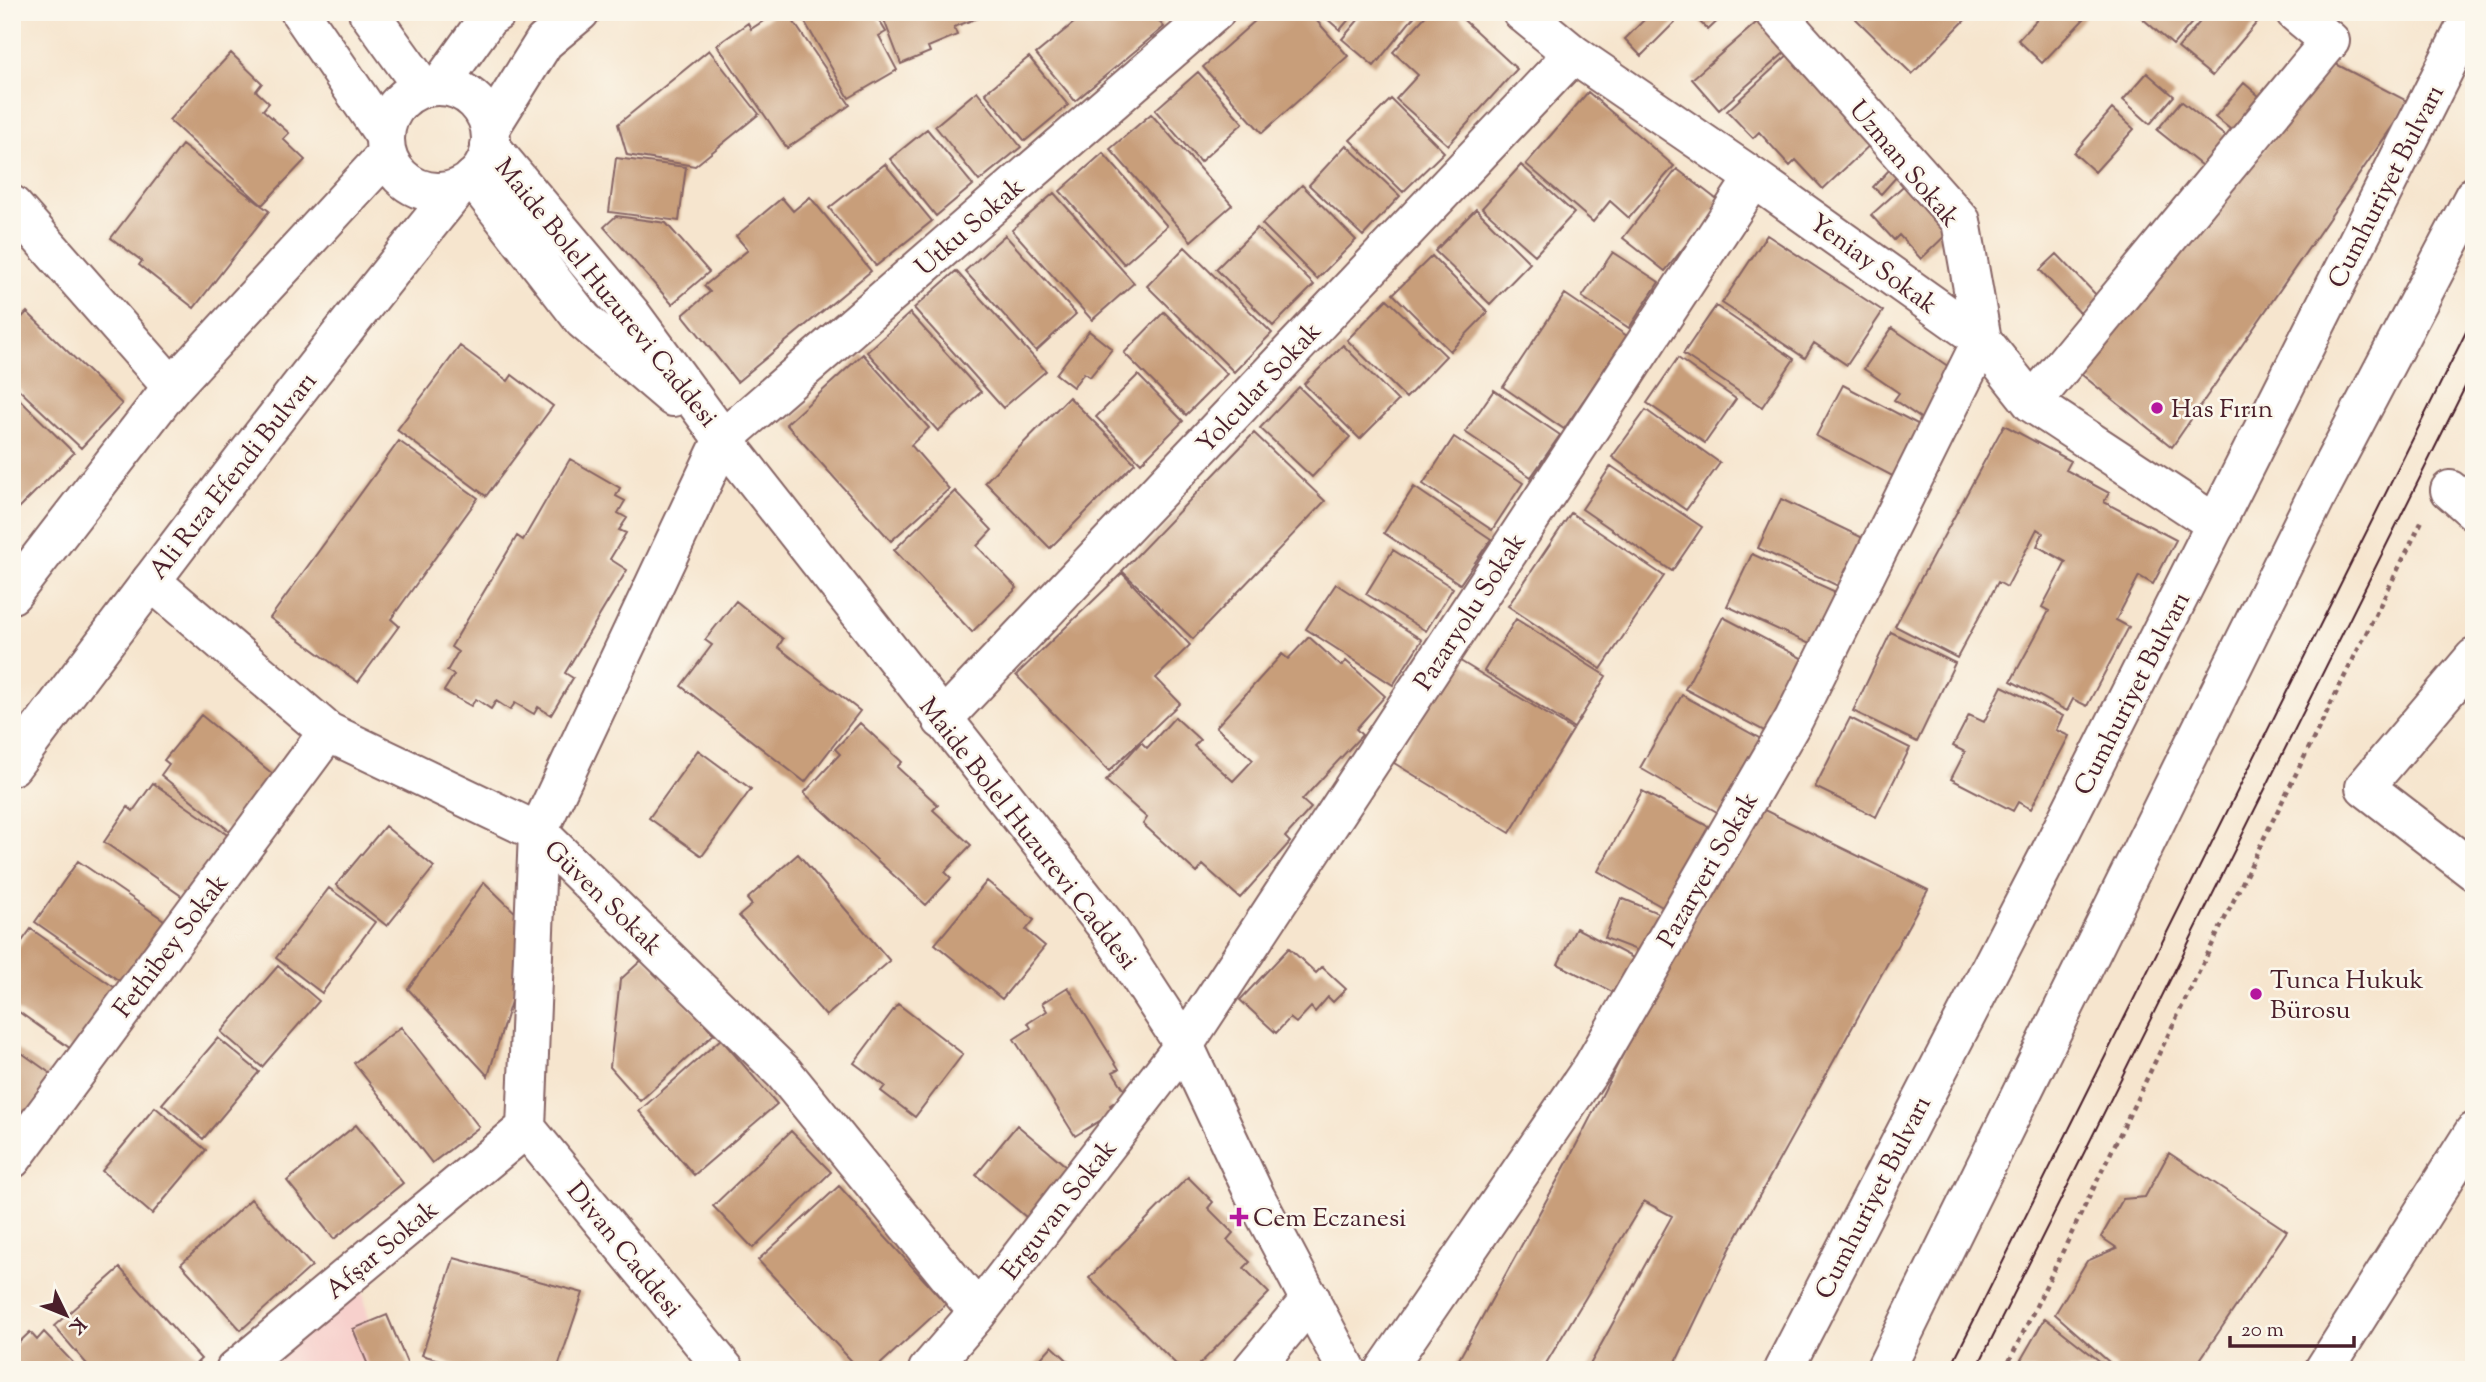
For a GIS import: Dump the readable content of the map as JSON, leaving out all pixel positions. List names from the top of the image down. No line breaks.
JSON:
{"streets":{"street":["Uzman Sokak","Cumhuriyet Bulvarı","Utku Sokak","Yeniay Sokak","Maide Bolel Huzurevi Caddesi","Yolcular Sokak","Ali Rıza Efendi Bulvarı","Pazaryolu Sokak","Pazaryeri Sokak","Güven Sokak","Fethibey Sokak","Erguvan Sokak","Afşar Sokak","Divan Caddesi"]},"crossings":[["Uzman Sokak","Yeniay Sokak"],["Uzman Sokak","Pazaryeri Sokak"],["Cumhuriyet Bulvarı","Yeniay Sokak"],["Utku Sokak","Maide Bolel Huzurevi Caddesi"],["Yeniay Sokak","Yolcular Sokak"],["Yeniay Sokak","Pazaryolu Sokak"],["Yeniay Sokak","Pazaryeri Sokak"],["Maide Bolel Huzurevi Caddesi","Yolcular Sokak"],["Maide Bolel Huzurevi Caddesi","Ali Rıza Efendi Bulvarı"],["Maide Bolel Huzurevi Caddesi","Pazaryolu Sokak"],["Maide Bolel Huzurevi Caddesi","Erguvan Sokak"],["Ali Rıza Efendi Bulvarı","Güven Sokak"],["Pazaryolu Sokak","Erguvan Sokak"],["Güven Sokak","Fethibey Sokak"],["Güven Sokak","Erguvan Sokak"],["Afşar Sokak","Divan Caddesi"]],"places":{"other":["Has Fırın","Tunca Hukuk Bürosu"],"health":["Cem Eczanesi"]},"scale_bar":"20 m","north":"bottom right"}
